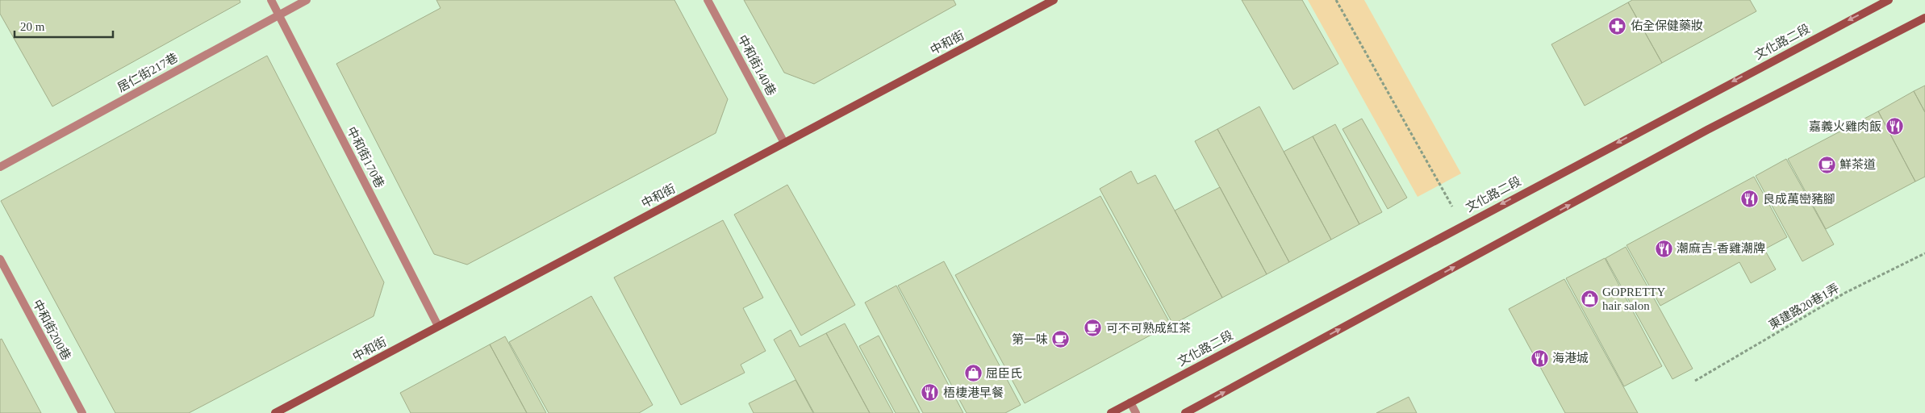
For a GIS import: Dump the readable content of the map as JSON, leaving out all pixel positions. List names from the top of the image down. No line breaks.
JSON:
{"streets":{"street":["文化路二段","中和街","中和街140巷","居仁街217巷","中和街170巷","中和街200巷"],"path":["東建路20巷1弄"]},"crossings":[["中和街","中和街140巷"],["中和街","中和街170巷"],["居仁街217巷","中和街170巷"]],"places":{"pharmacy":["佑全保健藥妝"],"restaurant":["嘉義火雞肉飯","良成萬巒豬腳","潮麻吉-香雞潮牌","海港城","梧棲港早餐"],"cafe":["鮮茶道","可不可熟成紅茶","第一味"],"shop":["GOPRETTY hair salon","屈臣氏"]},"scale_bar":"20 m"}
